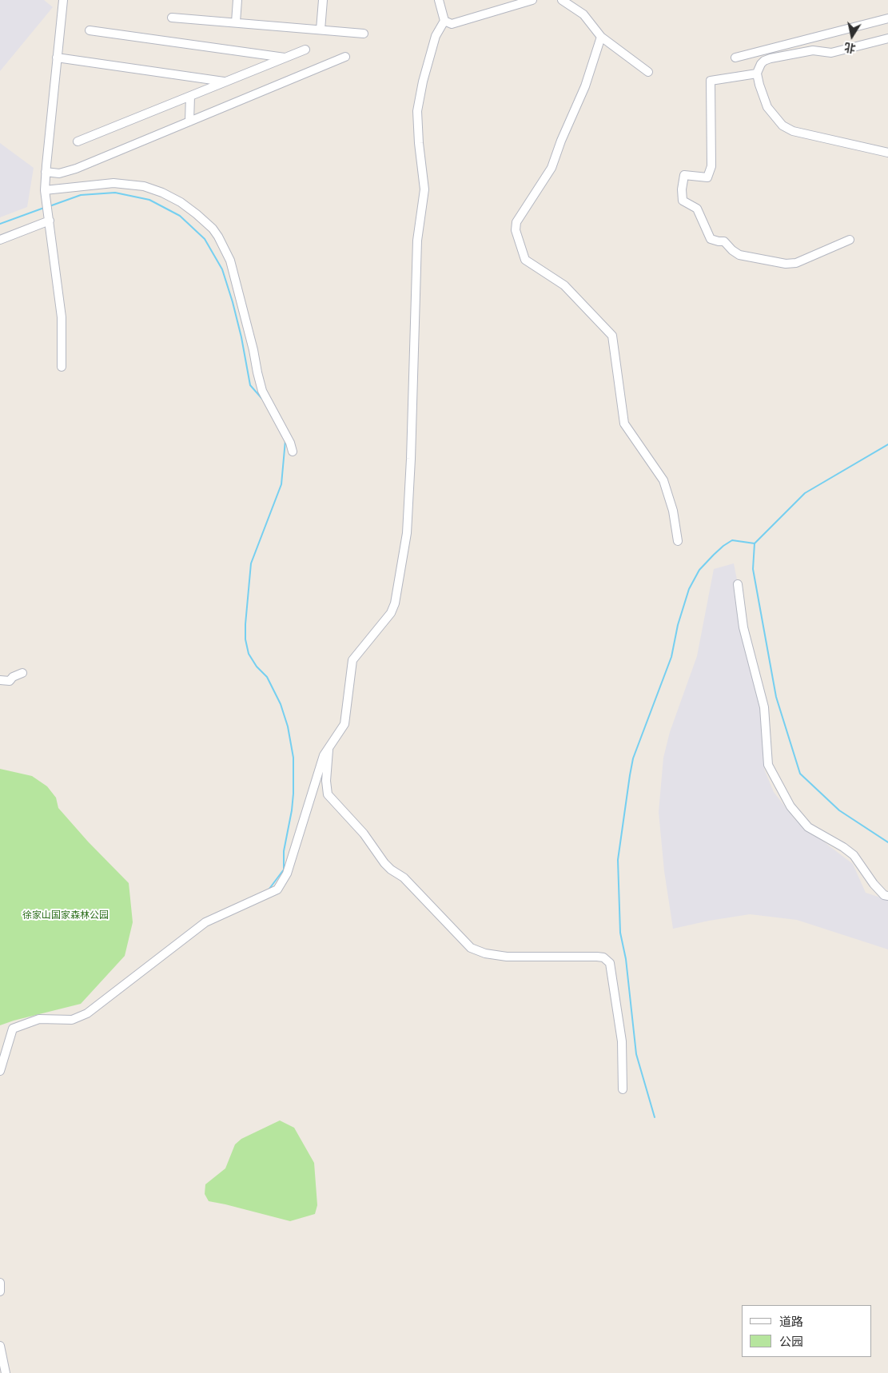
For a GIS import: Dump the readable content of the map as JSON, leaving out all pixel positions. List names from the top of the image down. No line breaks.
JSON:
{"parks":["徐家山国家森林公园"],"legend":["道路","公园"],"north":"bottom"}
